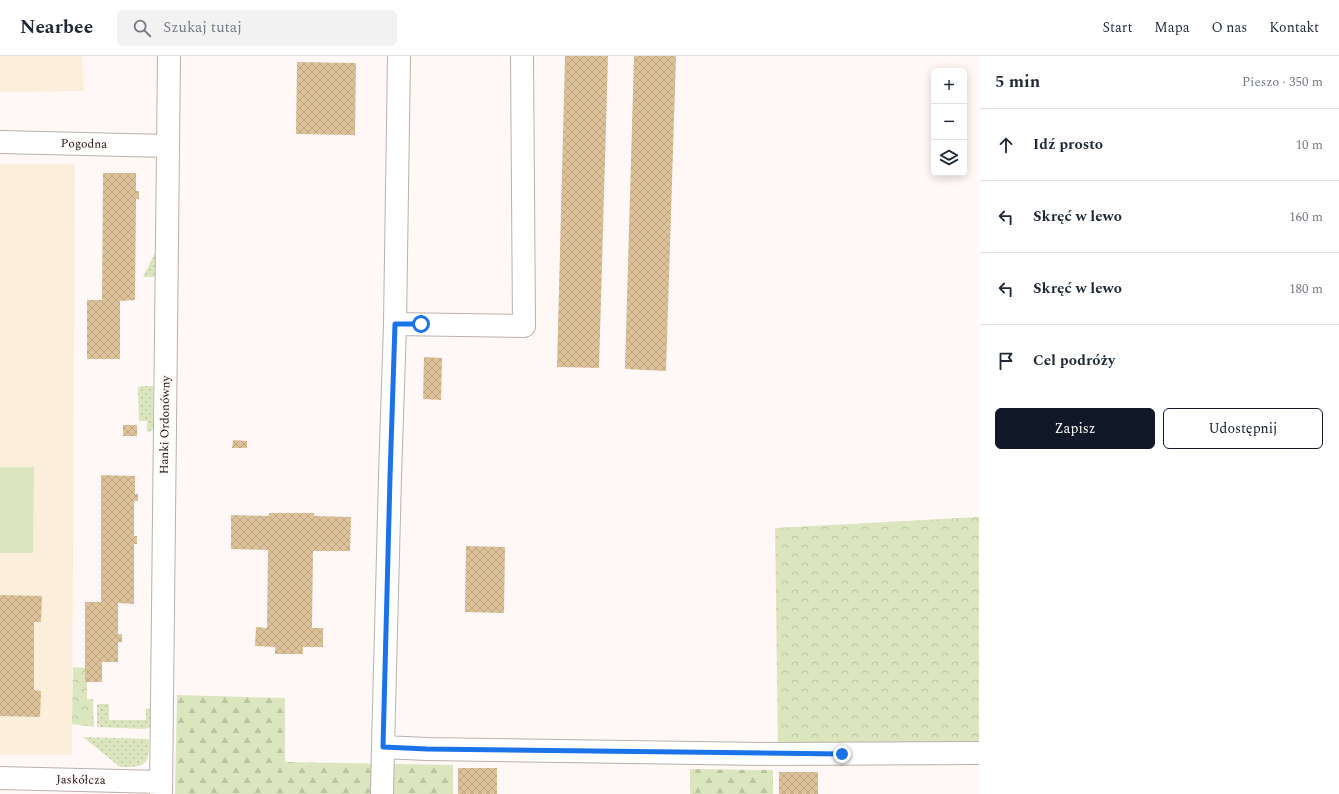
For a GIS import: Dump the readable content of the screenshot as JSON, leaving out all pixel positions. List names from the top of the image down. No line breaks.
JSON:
{"streets":{"street":["Pogodna","Hanki Ordonówny","Jaskółcza"]},"crossings":[["Pogodna","Hanki Ordonówny"],["Hanki Ordonówny","Jaskółcza"]],"page":{"header":"Nearbee","search":"Szukaj tutaj","nav":["Start","Mapa","O nas","Kontakt"],"heading":["5 min","Pieszo · 350 m"],"map_buttons":["+","−"],"list":[["Idź prosto","10 m"],["Skręć w lewo","160 m"],["Skręć w lewo","180 m"],"Cel podróży"],"buttons":["Zapisz","Udostępnij"]}}
